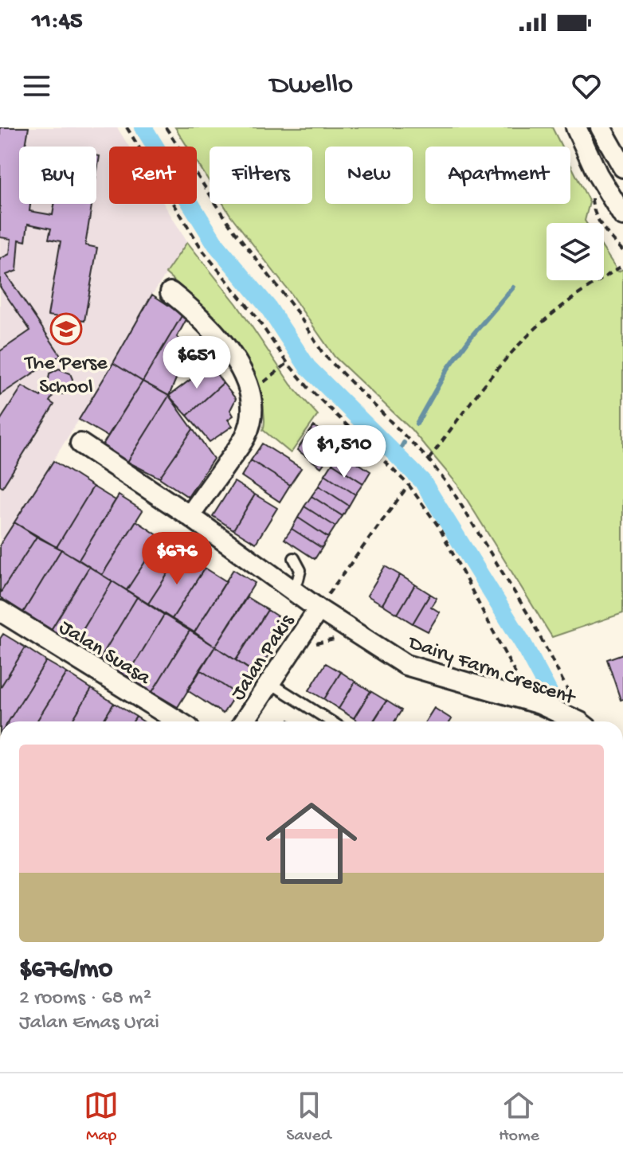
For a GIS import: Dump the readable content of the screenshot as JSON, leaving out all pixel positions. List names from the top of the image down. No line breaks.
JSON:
{"streets":{"street":["Jalan Suasa","Jalan Pakis","Dairy Farm Crescent"]},"crossings":[["Jalan Pakis","Dairy Farm Crescent"]],"places":{"school or university":["The Perse School"]},"page":{"status":"11:45","header":"Dwello","chip":["Buy","Rent","Filters","New","Apartment"],"price":["$651","$1,510","$676"],"list":[{"name":"$676/mo","note":"2 rooms · 68 m² · Jalan Emas Urai"}],"tabs":["Map","Saved","Home"]}}
